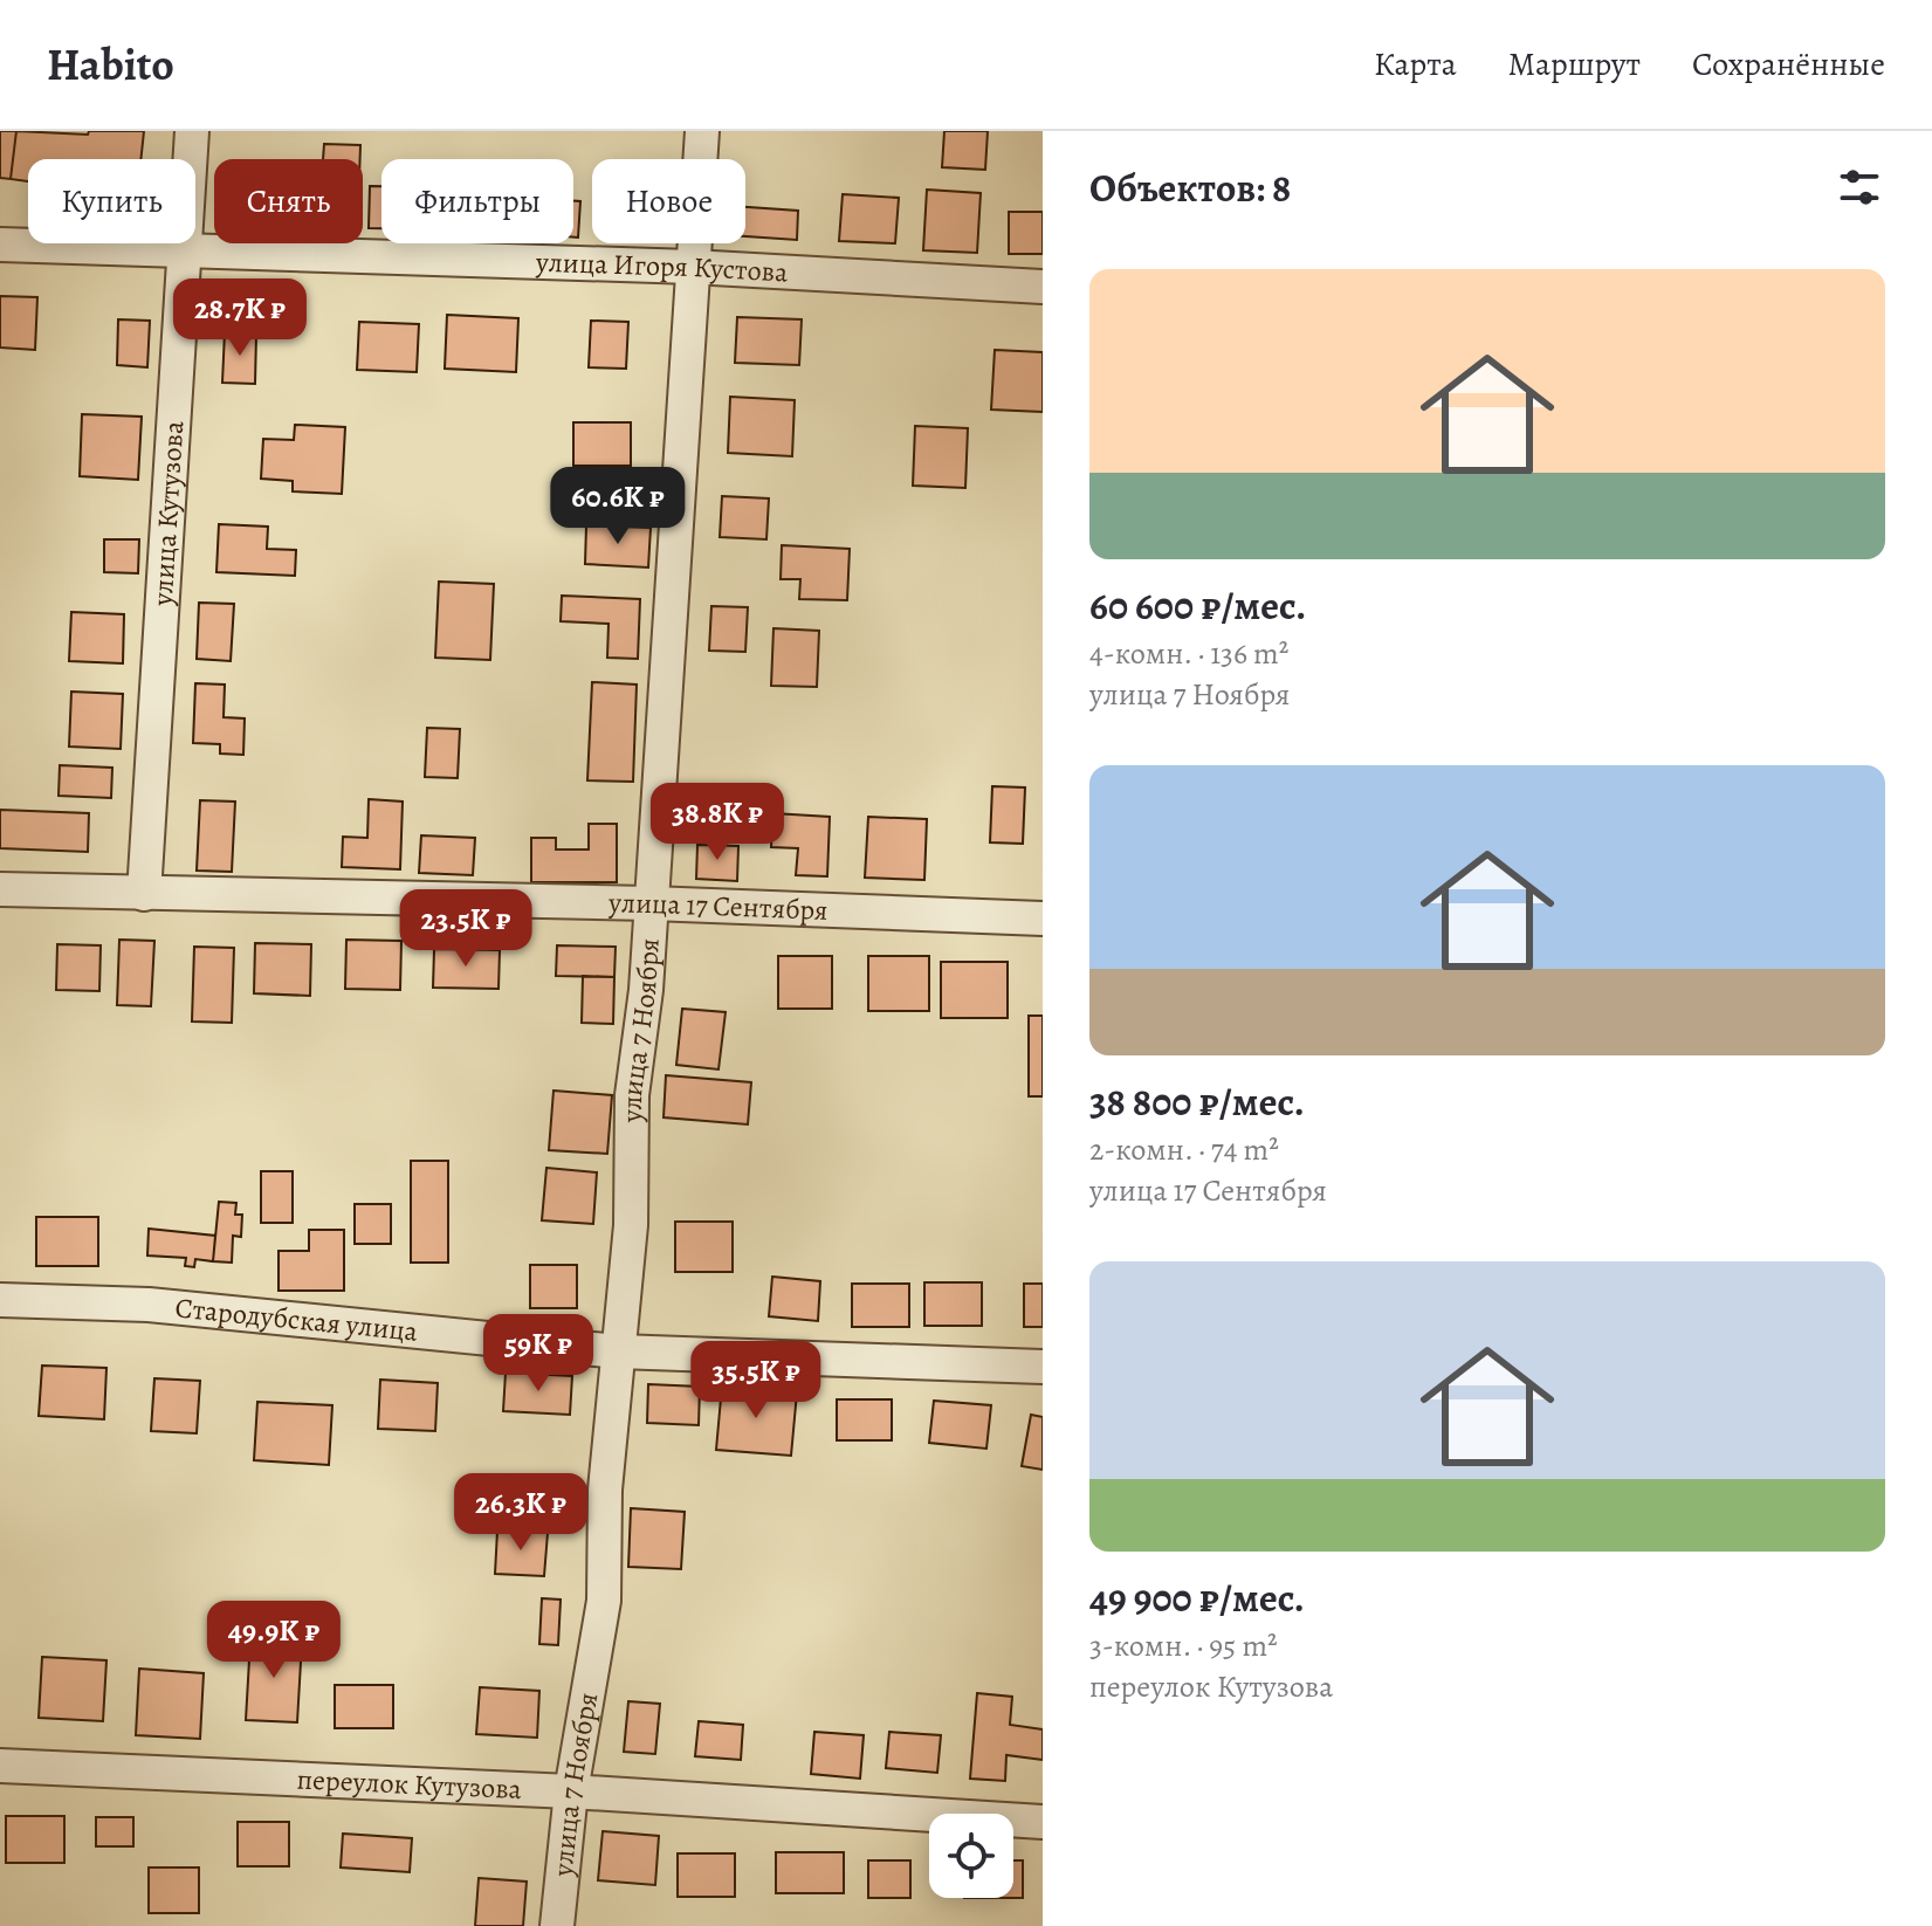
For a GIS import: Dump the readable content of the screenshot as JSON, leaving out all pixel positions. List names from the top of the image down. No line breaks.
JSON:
{"streets":{"street":["улица Игоря Кустова","улица Кутузова","улица 17 Сентября","улица 7 Ноября","Стародубская улица","переулок Кутузова"]},"crossings":[["улица Игоря Кустова","улица Кутузова"],["улица Игоря Кустова","улица 7 Ноября"],["улица Кутузова","улица 17 Сентября"],["улица 17 Сентября","улица 7 Ноября"],["улица 7 Ноября","Стародубская улица"],["улица 7 Ноября","переулок Кутузова"]],"page":{"header":"Habito","nav":["Карта","Маршрут","Сохранённые"],"heading":"Объектов: 8","chip":["Купить","Снять","Фильтры","Новое"],"list":[{"name":"60 600 ₽/мес.","note":"4-комн. · 136 m² · улица 7 Ноября"},{"name":"38 800 ₽/мес.","note":"2-комн. · 74 m² · улица 17 Сентября"},{"name":"49 900 ₽/мес.","note":"3-комн. · 95 m² · переулок Кутузова"}],"price":["28.7K ₽","60.6K ₽","38.8K ₽","23.5K ₽","59K ₽","35.5K ₽","26.3K ₽","49.9K ₽"]}}
